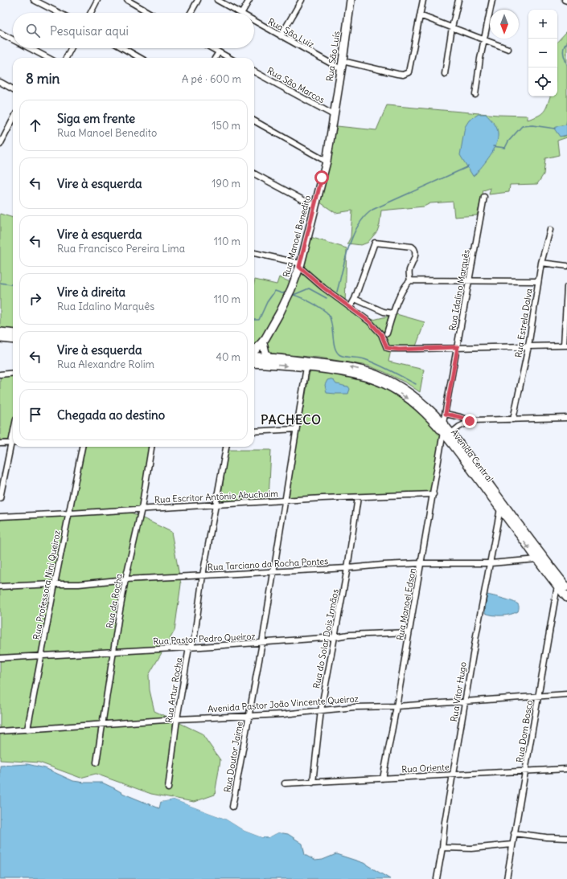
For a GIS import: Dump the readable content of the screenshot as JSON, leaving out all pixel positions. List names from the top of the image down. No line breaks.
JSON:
{"streets":{"main road":["Rua São Luís","Rua Manoel Benedito","Avenida Central"],"street":["Rua São Luiz","Rua São Marcos","Rua Idalino Marquês","Rua Estrela Dalva","Rua Escritor Antônio Abuchaim","Rua Tarciano da Rocha Pontes","Rua Professora Nini Queiroz","Rua da Rocha","Rua Manoel Edson","Rua Pastor Pedro Queiroz","Rua do Solar Dois Irmãos","Rua Artur Rocha","Rua Vitor Hugo","Avenida Pastor João Vincente Queiroz","Rua Dom Bosco","Rua Doutor Jaime","Rua Oriente"]},"crossings":[["Rua São Luiz","Rua São Luís"],["Rua São Luís","Rua São Marcos"],["Rua São Luís","Rua Manoel Benedito"],["Rua São Marcos","Rua Manoel Benedito"],["Rua Idalino Marquês","Avenida Central"],["Avenida Central","Rua Tarciano da Rocha Pontes"],["Avenida Central","Rua Manoel Edson"],["Avenida Central","Rua Vitor Hugo"],["Avenida Central","Rua Dom Bosco"],["Avenida Central","Rua Doutor Jaime"],["Rua Escritor Antônio Abuchaim","Rua Professora Nini Queiroz"],["Rua Escritor Antônio Abuchaim","Rua da Rocha"],["Rua Escritor Antônio Abuchaim","Rua Manoel Edson"],["Rua Escritor Antônio Abuchaim","Rua do Solar Dois Irmãos"],["Rua Escritor Antônio Abuchaim","Rua Artur Rocha"],["Rua Escritor Antônio Abuchaim","Rua Doutor Jaime"],["Rua Tarciano da Rocha Pontes","Rua Professora Nini Queiroz"],["Rua Tarciano da Rocha Pontes","Rua da Rocha"],["Rua Tarciano da Rocha Pontes","Rua Manoel Edson"],["Rua Tarciano da Rocha Pontes","Rua do Solar Dois Irmãos"],["Rua Tarciano da Rocha Pontes","Rua Artur Rocha"],["Rua Tarciano da Rocha Pontes","Rua Vitor Hugo"],["Rua Tarciano da Rocha Pontes","Rua Doutor Jaime"],["Rua Professora Nini Queiroz","Rua Pastor Pedro Queiroz"],["Rua Professora Nini Queiroz","Avenida Pastor João Vincente Queiroz"],["Rua da Rocha","Rua Pastor Pedro Queiroz"],["Rua da Rocha","Avenida Pastor João Vincente Queiroz"],["Rua Manoel Edson","Rua Pastor Pedro Queiroz"],["Rua Manoel Edson","Avenida Pastor João Vincente Queiroz"],["Rua Manoel Edson","Rua Oriente"],["Rua Pastor Pedro Queiroz","Rua do Solar Dois Irmãos"],["Rua Pastor Pedro Queiroz","Rua Artur Rocha"],["Rua Pastor Pedro Queiroz","Rua Doutor Jaime"],["Rua do Solar Dois Irmãos","Avenida Pastor João Vincente Queiroz"],["Rua do Solar Dois Irmãos","Rua Oriente"],["Rua Artur Rocha","Avenida Pastor João Vincente Queiroz"],["Rua Vitor Hugo","Avenida Pastor João Vincente Queiroz"],["Rua Vitor Hugo","Rua Oriente"],["Avenida Pastor João Vincente Queiroz","Rua Dom Bosco"],["Avenida Pastor João Vincente Queiroz","Rua Doutor Jaime"],["Rua Dom Bosco","Rua Oriente"]],"districts":["PACHECO"],"north":"bottom","page":{"map_buttons":["+","−"],"search":"Pesquisar aqui","heading":["8 min","A pé · 600 m"],"list":[["Siga em frente","Rua Manoel Benedito","150 m"],["Vire à esquerda","190 m"],["Vire à esquerda","Rua Francisco Pereira Lima","110 m"],["Vire à direita","Rua Idalino Marquês","110 m"],["Vire à esquerda","Rua Alexandre Rolim","40 m"],"Chegada ao destino"]}}
